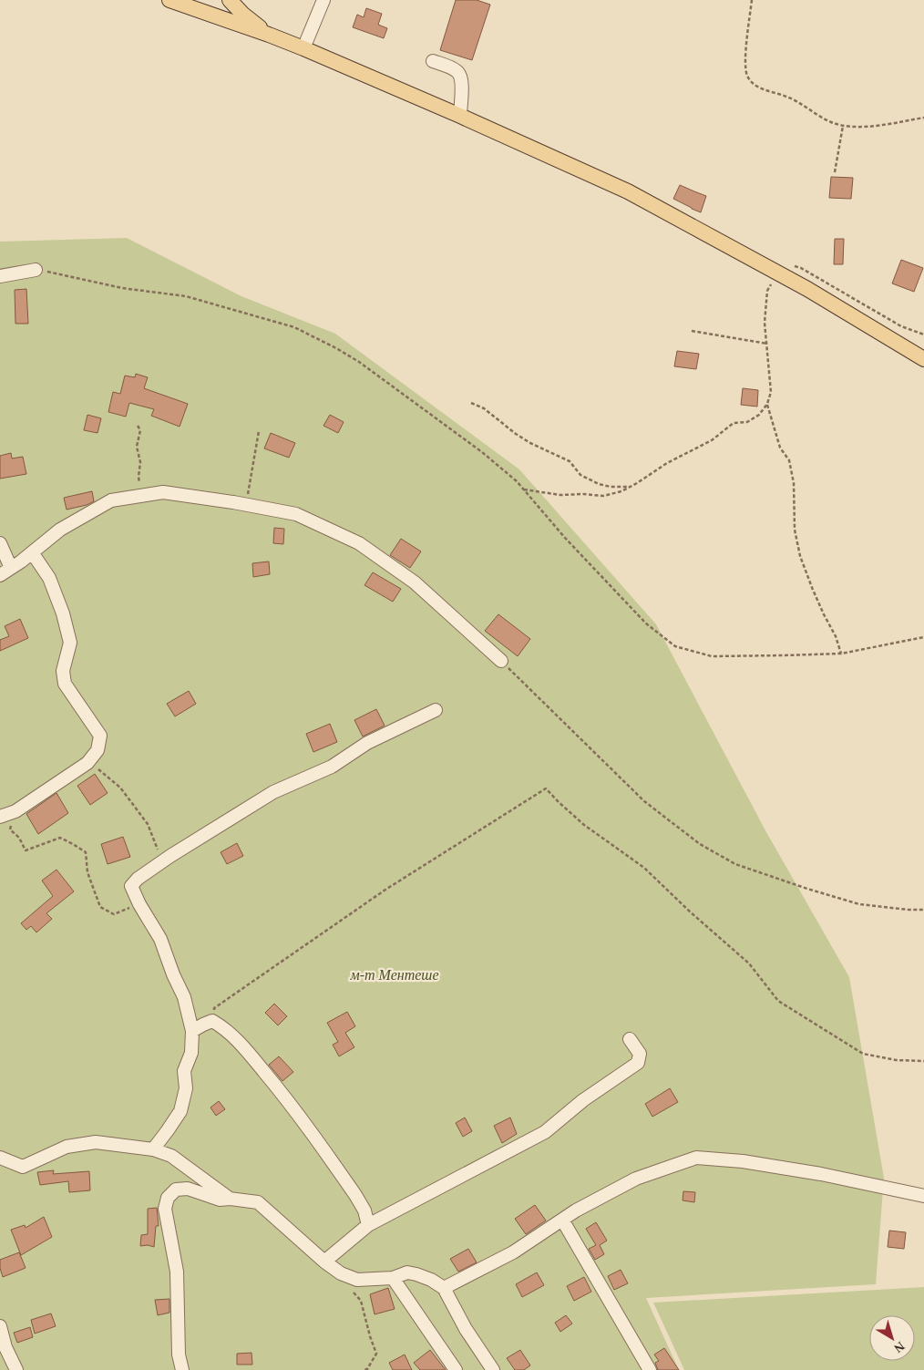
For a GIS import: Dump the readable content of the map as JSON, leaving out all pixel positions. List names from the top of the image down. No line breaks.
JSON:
{"parks":["м-т Ментeше"],"north":"bottom right"}
